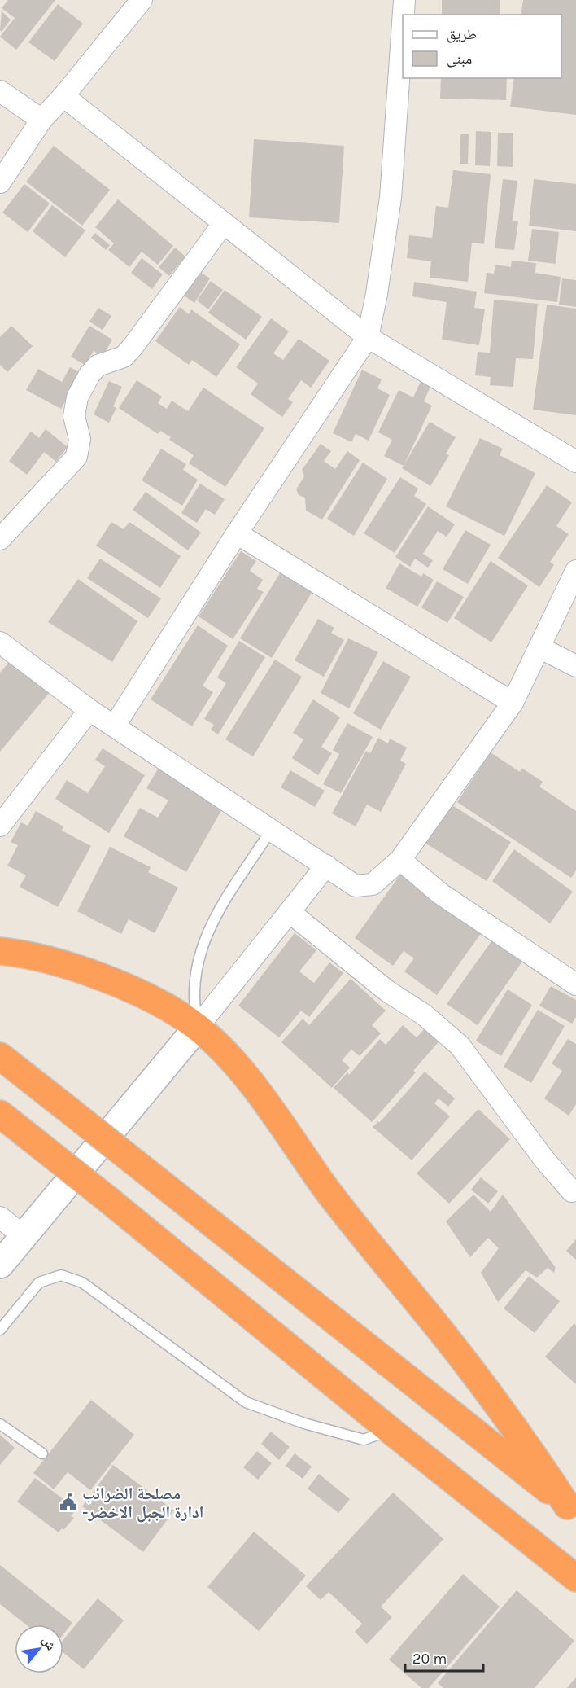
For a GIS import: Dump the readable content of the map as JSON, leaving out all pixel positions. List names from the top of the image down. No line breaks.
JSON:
{"places":{"public building":["مصلحة الضرائب -ادارة الجبل الاخضر"]},"legend":["طريق","مبنى"],"scale_bar":"20 m","north":"top right"}
